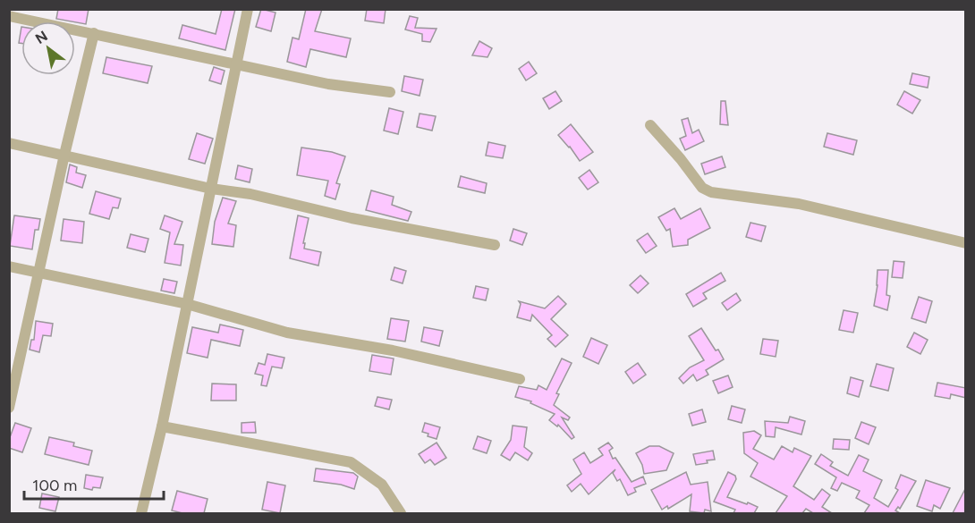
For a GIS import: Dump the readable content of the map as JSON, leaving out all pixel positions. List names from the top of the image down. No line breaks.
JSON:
{"scale_bar":"100 m","north":"top left"}
